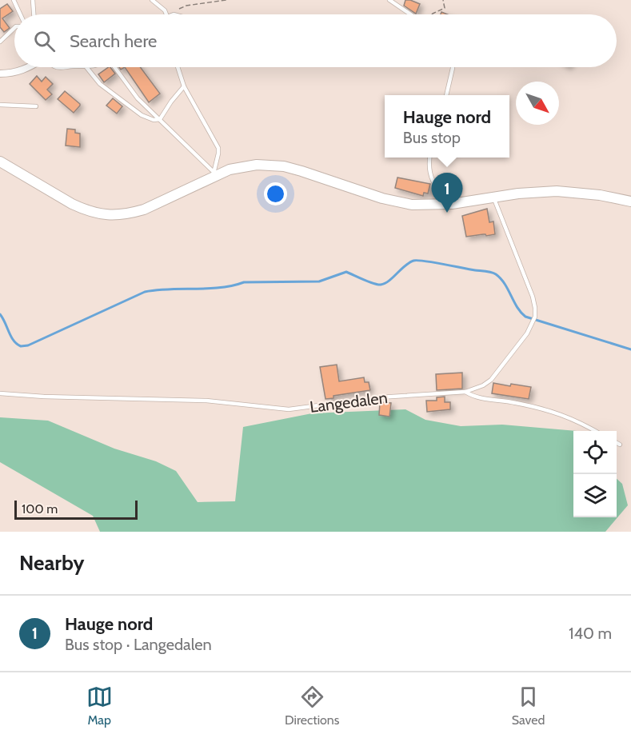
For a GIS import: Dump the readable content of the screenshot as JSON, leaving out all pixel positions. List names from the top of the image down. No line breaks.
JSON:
{"streets":{"lane":["Langedalen"]},"scale_bar":"100 m","north":"bottom right","page":{"search":"Search here","popup":["Hauge nord","Bus stop"],"pins":"1","scale":"100 m","heading":"Nearby","list":[{"mark":"1","name":"Hauge nord","note":"Bus stop · Langedalen","value":"140 m"}],"nav":["Map","Directions","Saved"]}}
